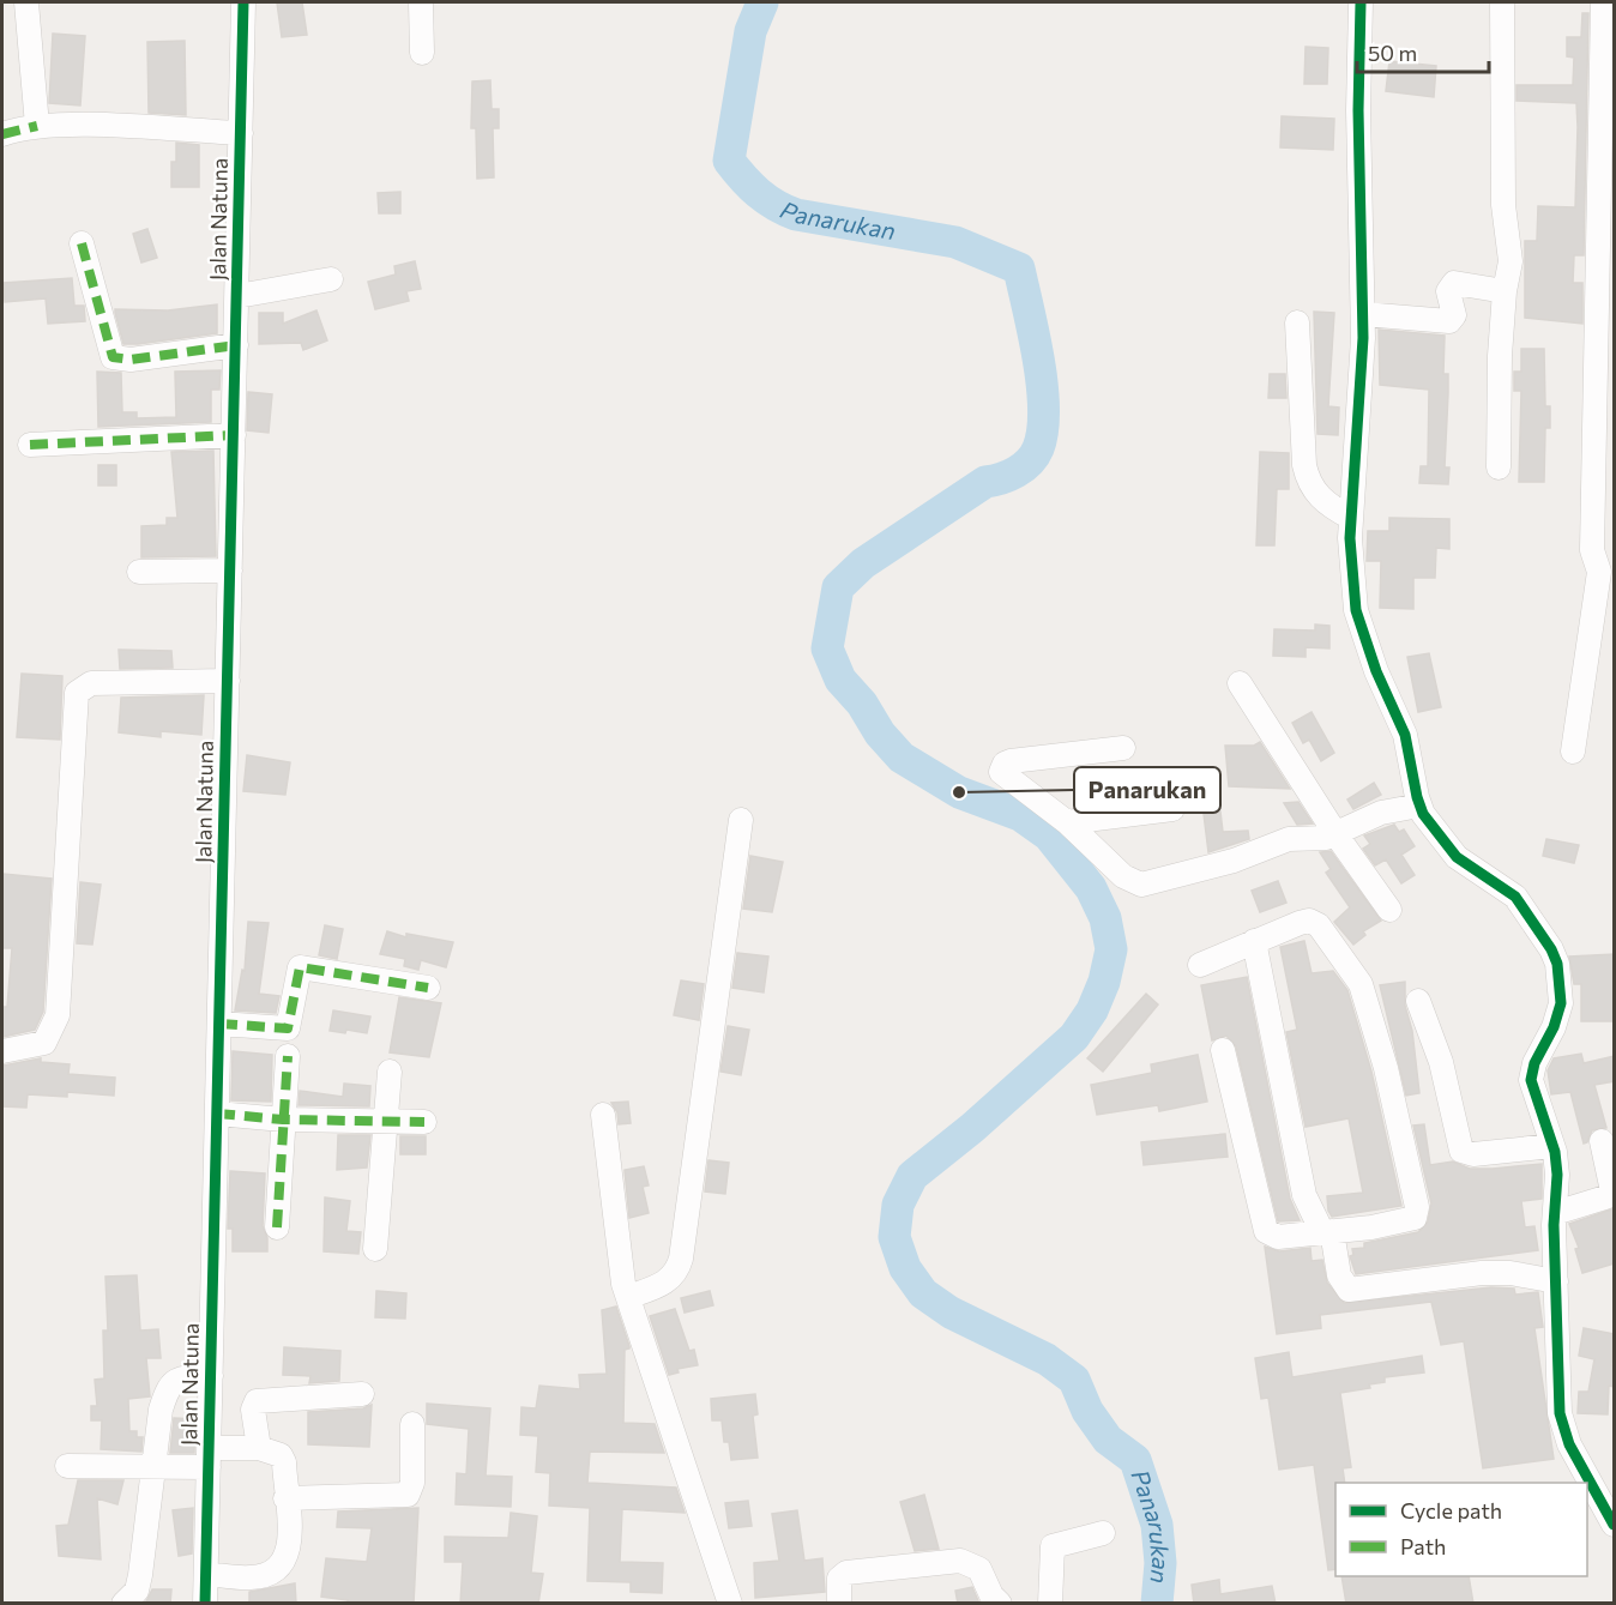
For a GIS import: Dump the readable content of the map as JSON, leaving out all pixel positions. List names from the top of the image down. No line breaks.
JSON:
{"streets":{"street":["Jalan Natuna"]},"water":["Panarukan"],"places":["Panarukan"],"legend":["Cycle path","Path"],"scale_bar":"50 m"}
